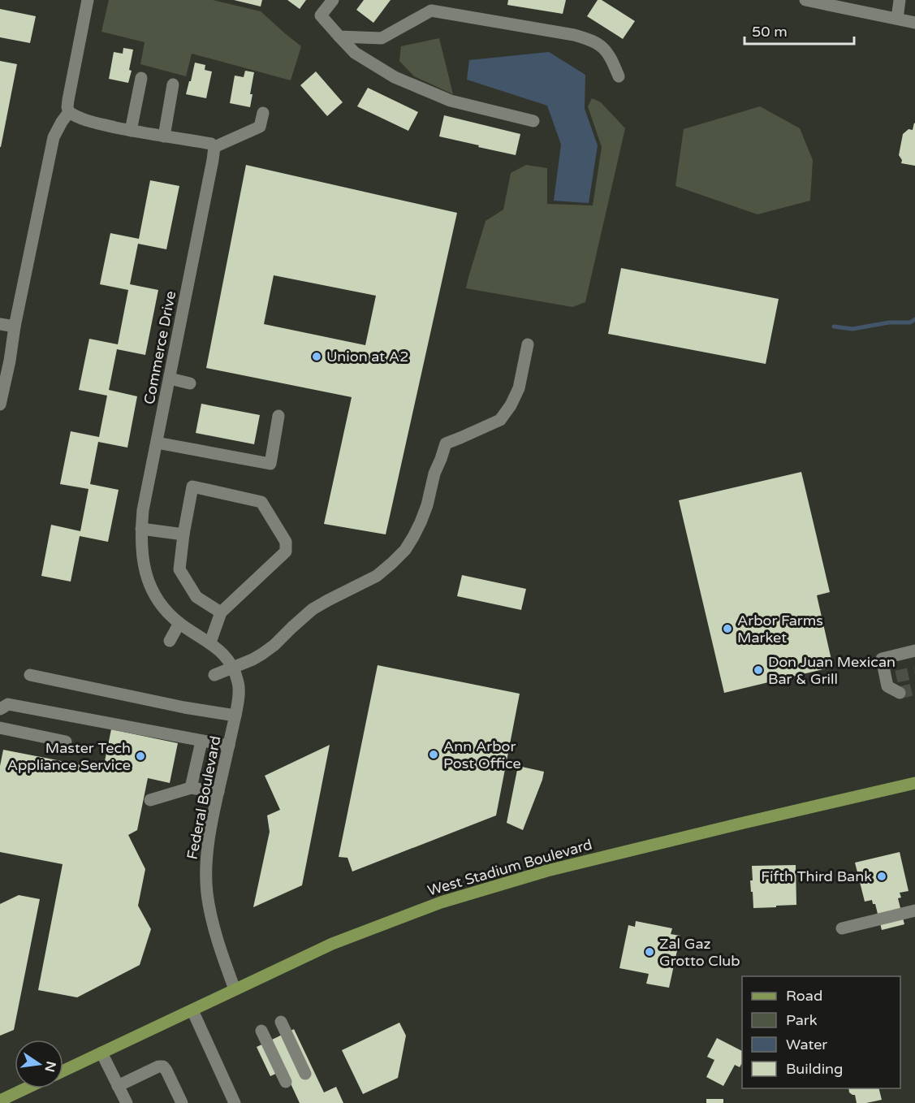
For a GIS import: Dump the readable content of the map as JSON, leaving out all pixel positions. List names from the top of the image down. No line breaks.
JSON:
{"streets":{"main road":["West Stadium Boulevard"],"street":["Commerce Drive","Federal Boulevard"]},"crossings":[["Commerce Drive","Federal Boulevard"],["Federal Boulevard","West Stadium Boulevard"]],"places":["Union at A2","Arbor Farms Market","Don Juan Mexican Bar & Grill","Ann Arbor Post Office","Master Tech Appliance Service","Fifth Third Bank","Zal Gaz Grotto Club"],"legend":["Road","Park","Water","Building"],"scale_bar":"50 m","north":"right"}
